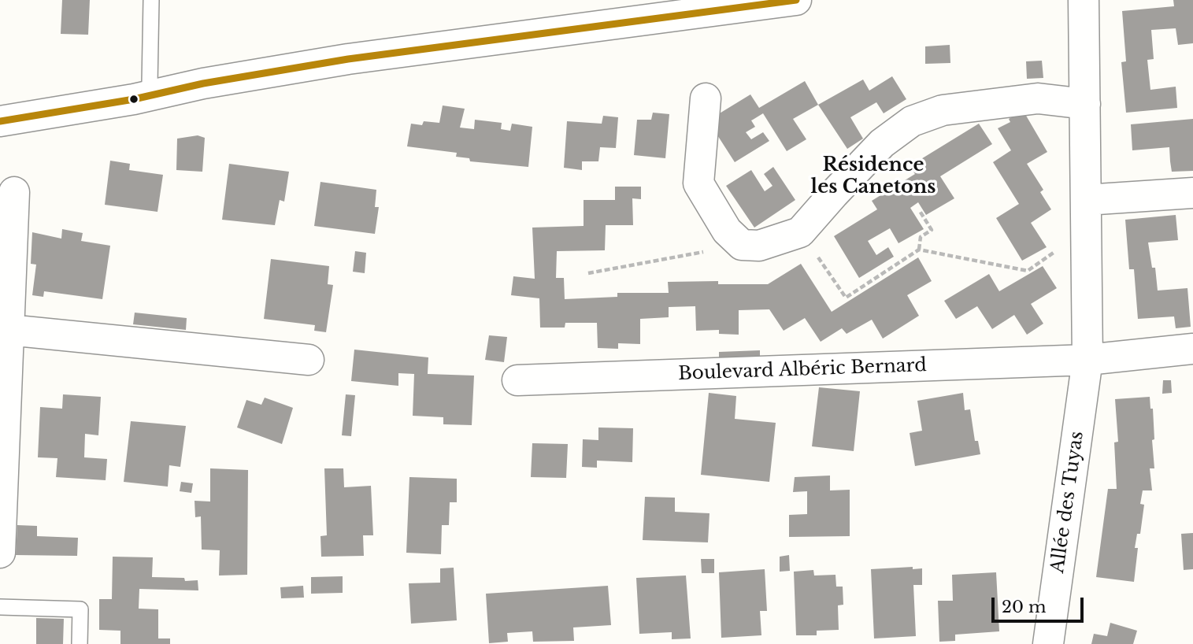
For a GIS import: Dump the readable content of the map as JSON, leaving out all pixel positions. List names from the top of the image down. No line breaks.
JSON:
{"streets":{"street":["Boulevard Albéric Bernard","Allée des Tuyas"]},"crossings":[["Boulevard Albéric Bernard","Allée des Tuyas"]],"districts":["Résidence les Canetons"],"scale_bar":"20 m"}
